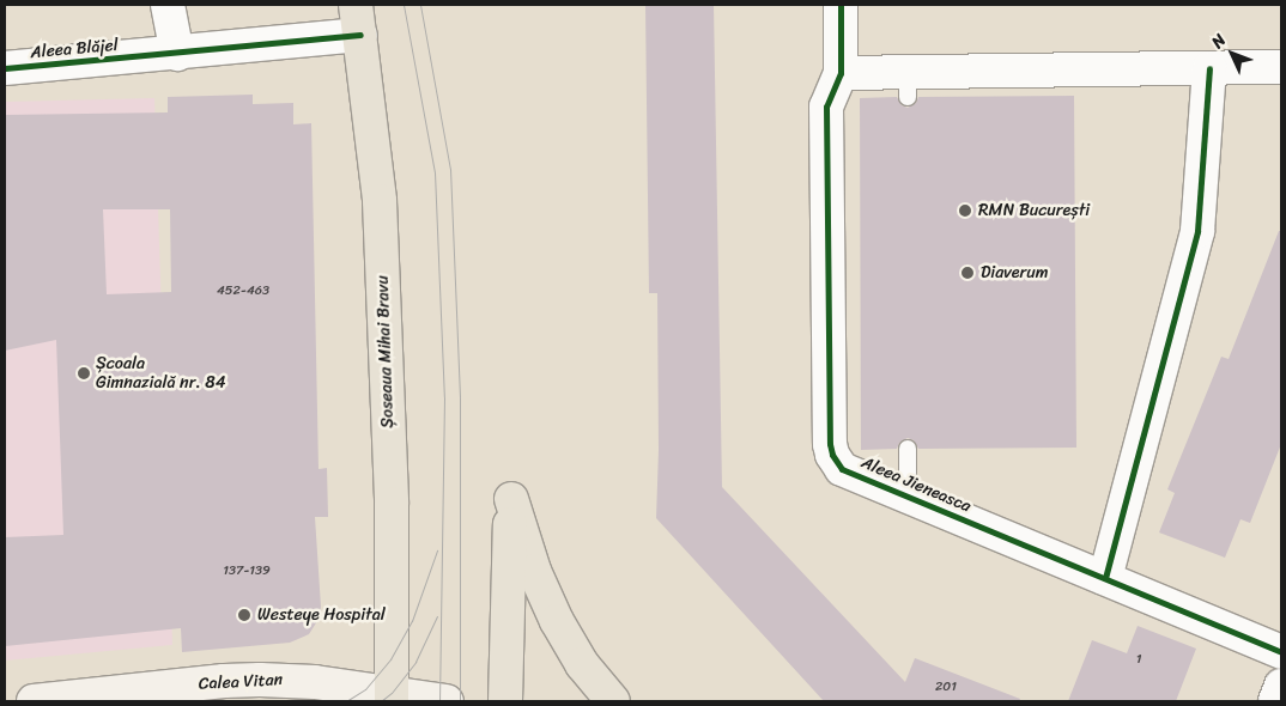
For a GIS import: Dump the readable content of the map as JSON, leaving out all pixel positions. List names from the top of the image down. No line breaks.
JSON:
{"streets":{"main road":["Șoseaua Mihai Bravu","Calea Vitan"],"street":["Aleea Blăjel","Aleea Jieneasca"]},"crossings":[["Aleea Blăjel","Șoseaua Mihai Bravu"],["Șoseaua Mihai Bravu","Calea Vitan"]],"places":["RMN București","Diaverum","Școala Gimnazială nr. 84","Westeye Hospital"],"house_numbers":["452-463","137-139","1","201"],"north":"top left"}
